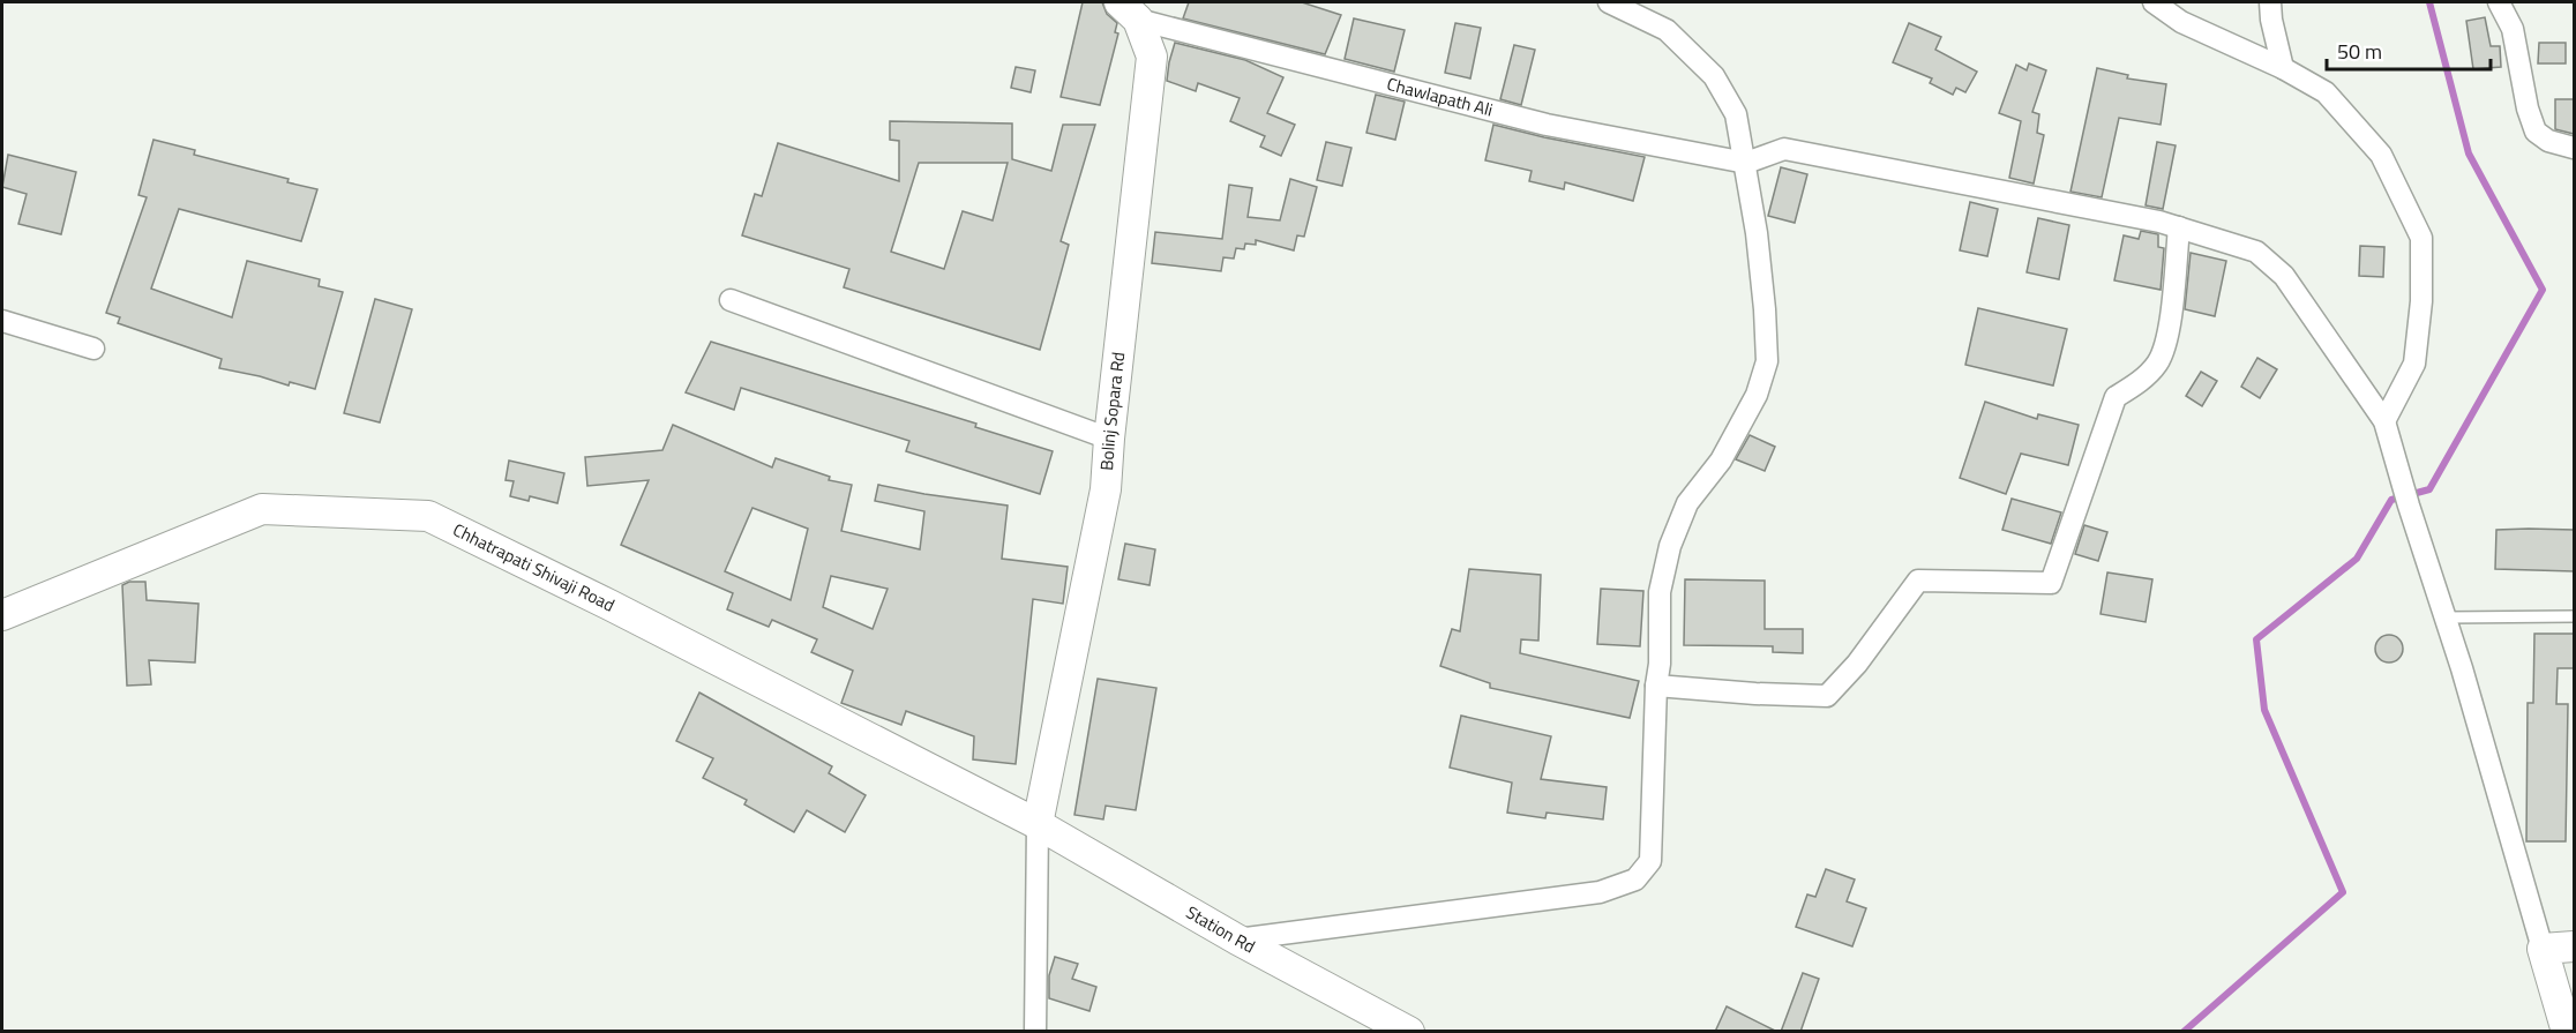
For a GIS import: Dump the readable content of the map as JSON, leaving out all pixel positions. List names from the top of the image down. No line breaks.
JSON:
{"streets":{"main road":["Bolinj Sopara Rd","Chhatrapati Shivaji Road","Station Rd"],"street":["Chawlapath Ali"]},"crossings":[["Chawlapath Ali","Bolinj Sopara Rd"],["Bolinj Sopara Rd","Chhatrapati Shivaji Road"],["Bolinj Sopara Rd","Station Rd"],["Chhatrapati Shivaji Road","Station Rd"]],"scale_bar":"50 m"}
